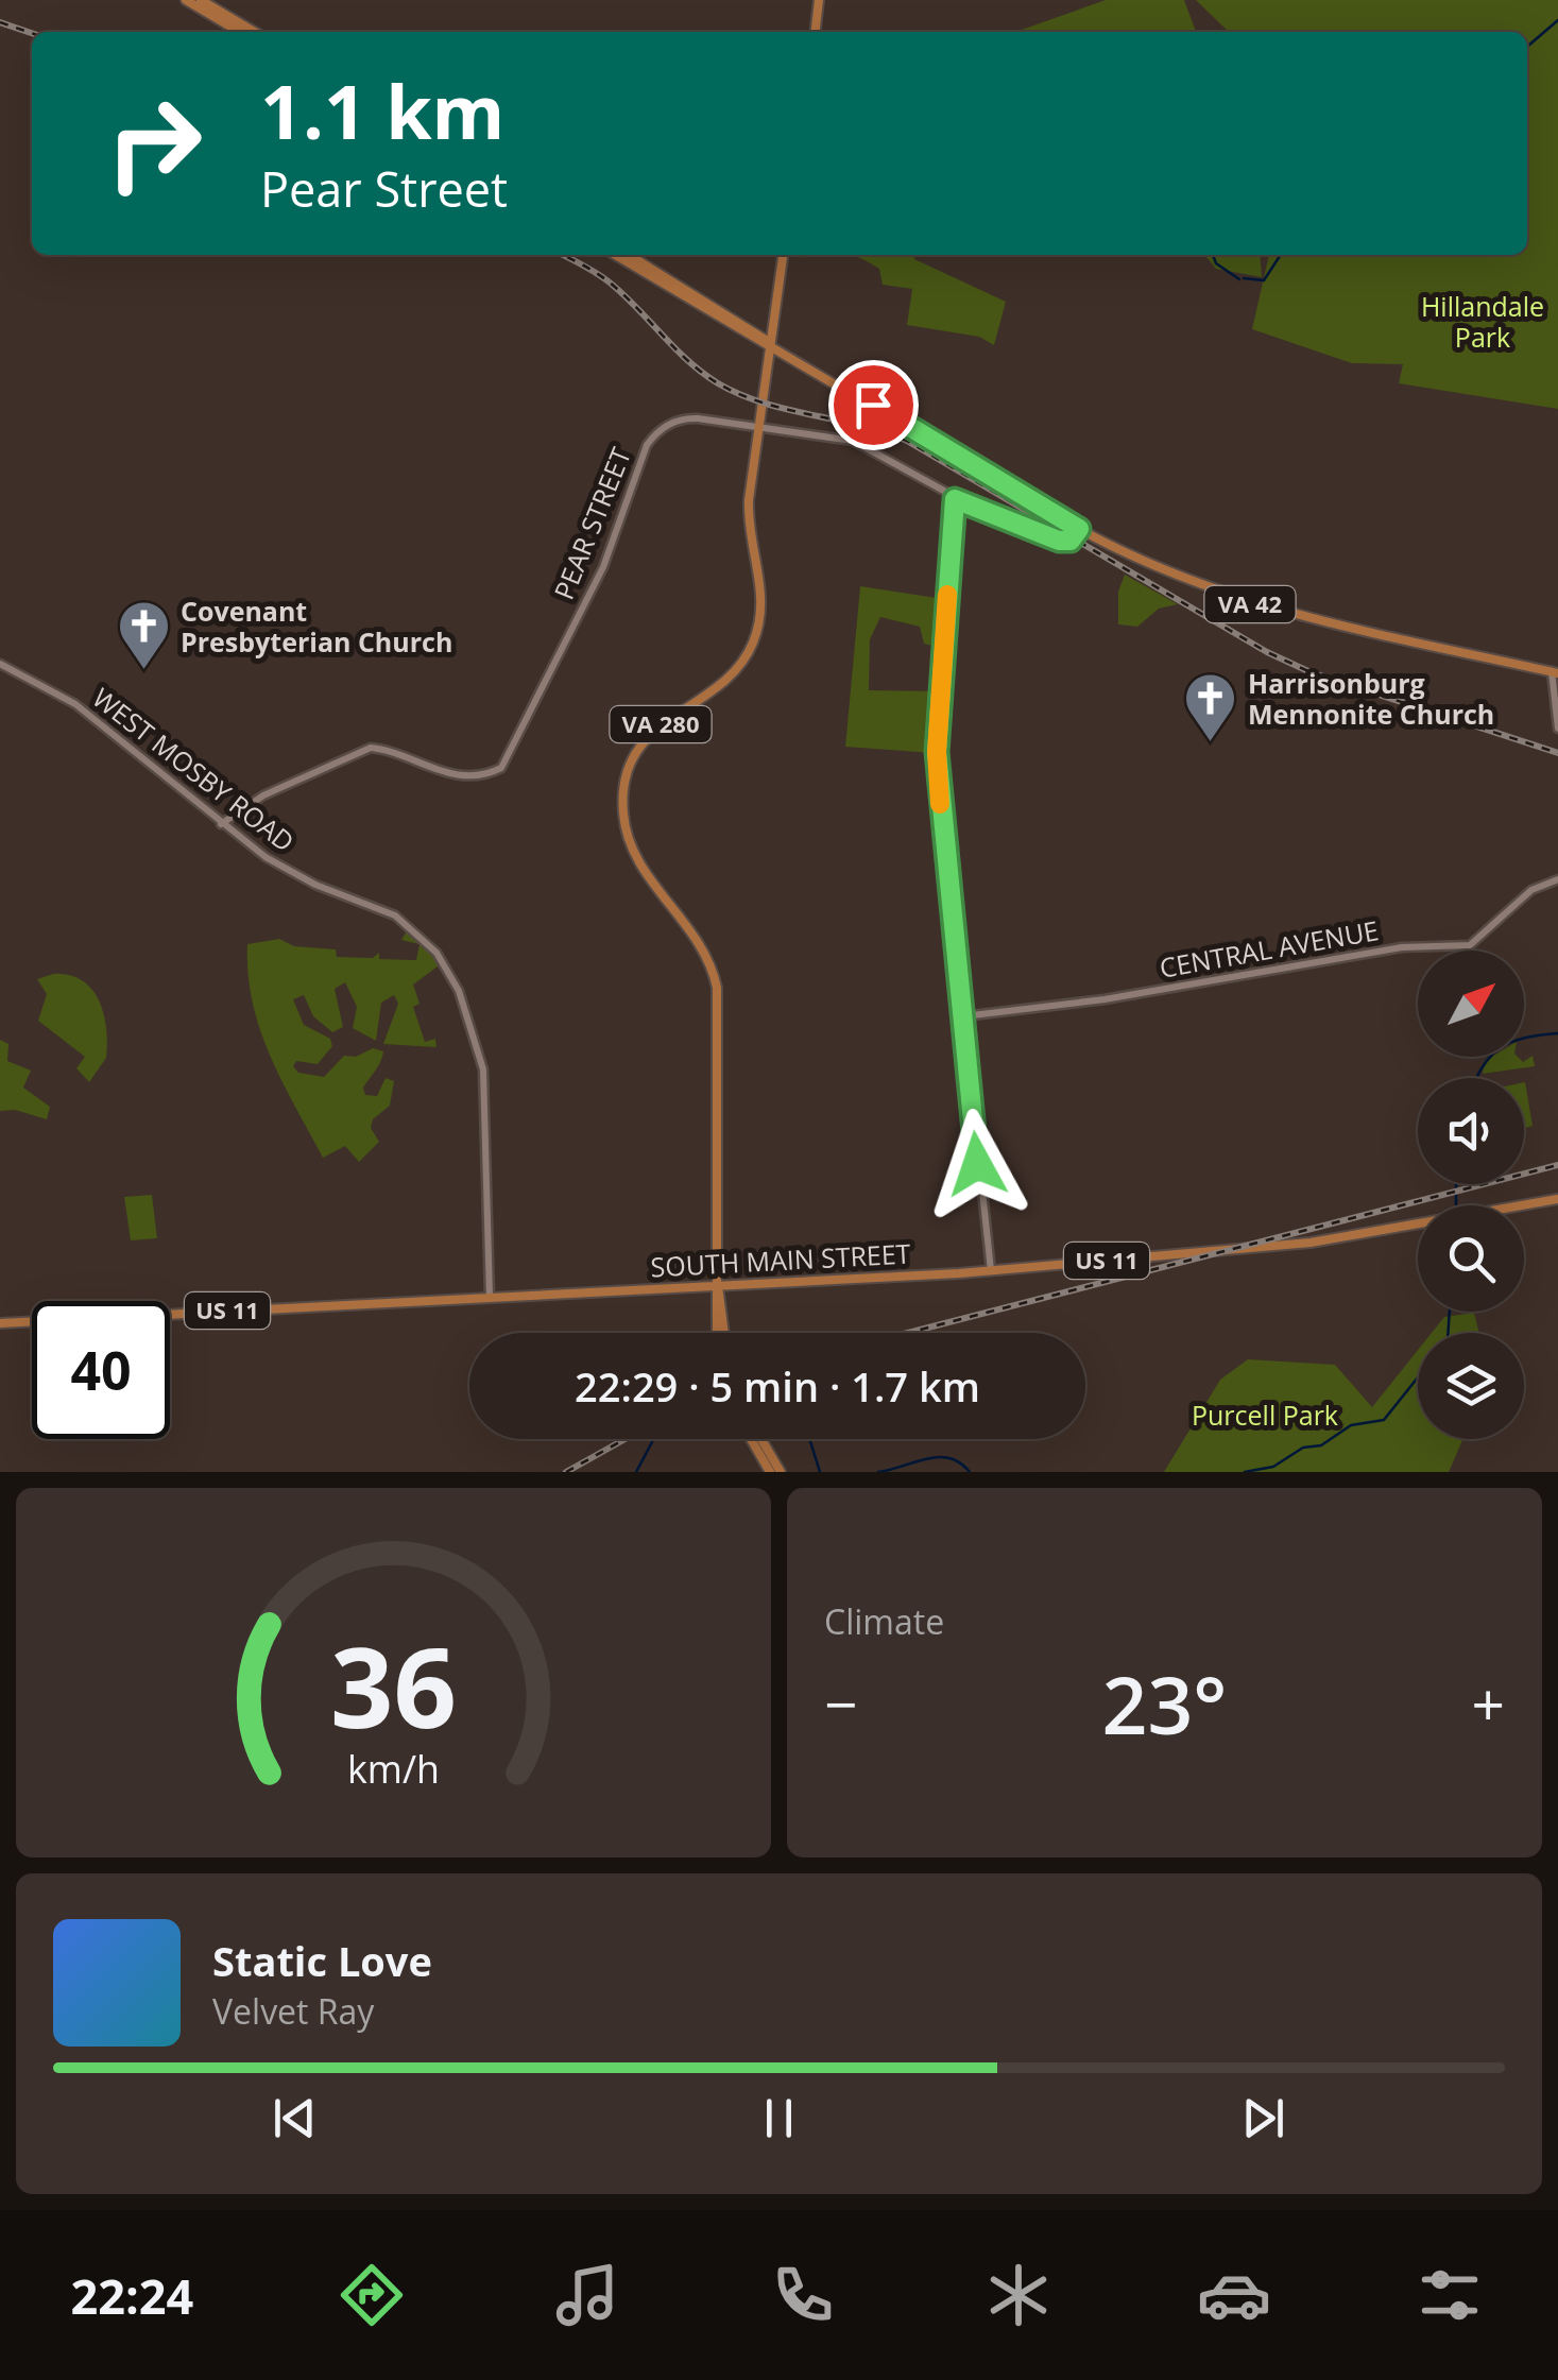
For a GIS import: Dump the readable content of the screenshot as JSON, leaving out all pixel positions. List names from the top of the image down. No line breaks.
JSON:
{"streets":{"main road":["VA 42","VA 280","SOUTH MAIN STREET","US 11"],"street":["PEAR STREET","WEST MOSBY ROAD","CENTRAL AVENUE"]},"crossings":[["PEAR STREET","VA 42"],["PEAR STREET","VA 280"],["PEAR STREET","WEST MOSBY ROAD"],["VA 42","VA 280"],["VA 280","SOUTH MAIN STREET"],["WEST MOSBY ROAD","SOUTH MAIN STREET"]],"parks":["Hillandale Park","Purcell Park"],"places":{"church":["Covenant Presbyterian Church","Harrisonburg Mennonite Church"]},"north":"top right","page":{"turn":["1.1 km","Pear Street"],"limit":"40","trip":"22:29 · 5 min · 1.7 km","tile":"Climate","heat":["−","23°","+"],"song":["Static Love","Velvet Ray"],"tabs":"22:24","gauge":["36","km/h"]}}
